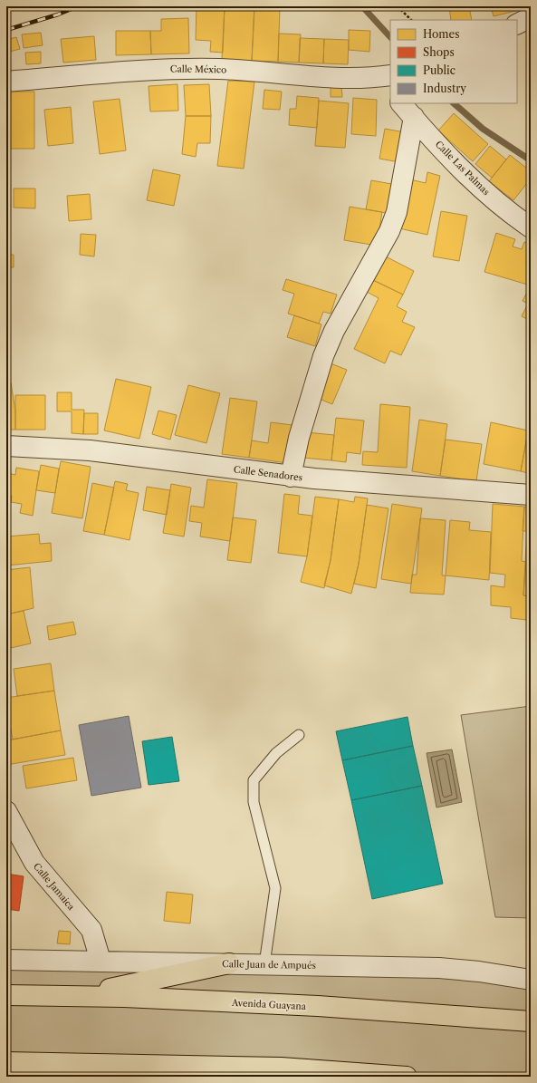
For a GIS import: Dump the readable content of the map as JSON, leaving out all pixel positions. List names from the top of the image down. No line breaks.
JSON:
{"streets":{"highway":["Avenida Guayana"],"street":["Calle México","Calle Las Palmas","Calle Senadores","Calle Jamaica","Calle Juan de Ampués"]},"crossings":[["Calle Jamaica","Calle Juan de Ampués"]],"legend":["Homes","Shops","Public","Industry"]}
